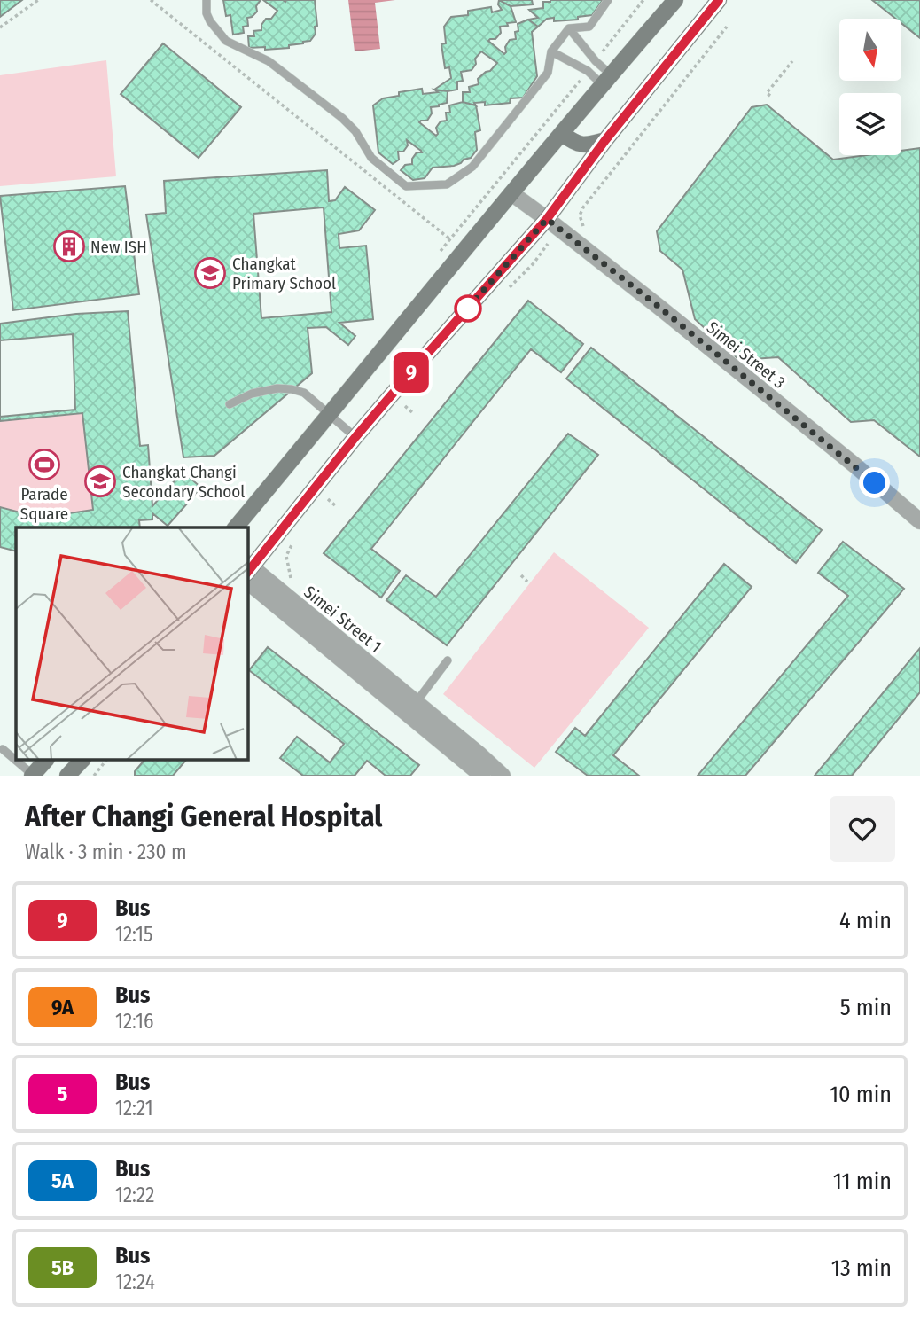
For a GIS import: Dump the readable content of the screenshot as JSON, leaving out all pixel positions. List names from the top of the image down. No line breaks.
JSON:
{"streets":{"street":["Simei Street 3","Simei Street 1"]},"places":{"building":["New ISH"],"school or university":["Changkat Primary School","Changkat Changi Secondary School"],"sports":["Parade Square"]},"lines":["bus line 9"],"north":"bottom","page":{"on_map":"9","heading":["After Changi General Hospital","Walk · 3 min · 230 m"],"list":[{"mark":"9","name":"Bus","note":"12:15","value":"4 min"},{"mark":"9A","name":"Bus","note":"12:16","value":"5 min"},{"mark":"5","name":"Bus","note":"12:21","value":"10 min"},{"mark":"5A","name":"Bus","note":"12:22","value":"11 min"},{"mark":"5B","name":"Bus","note":"12:24","value":"13 min"}]}}
